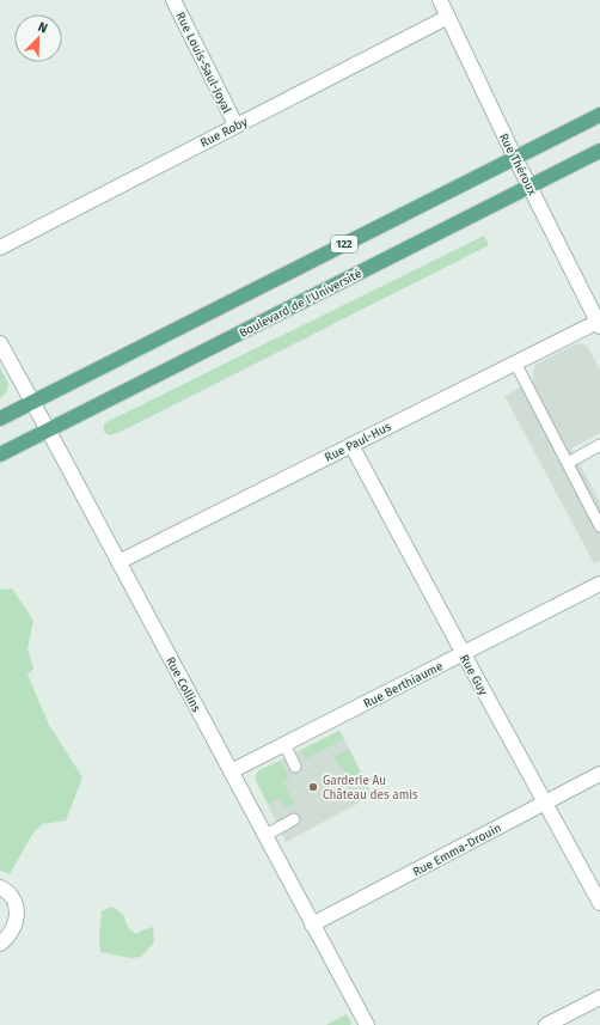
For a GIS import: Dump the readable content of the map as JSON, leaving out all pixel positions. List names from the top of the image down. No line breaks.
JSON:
{"streets":{"main road":["122","Boulevard de l'Université"],"street":["Rue Louis-Saul-Joyal","Rue Roby","Rue Théroux","Rue Paul-Hus","Rue Guy","Rue Collins","Rue Berthiaume","Rue Emma-Drouin"]},"crossings":[["Rue Louis-Saul-Joyal","Rue Roby"],["Rue Roby","Rue Théroux"],["Rue Théroux","122"],["Rue Théroux","Boulevard de l'Université"],["Rue Théroux","Rue Paul-Hus"],["122","Rue Collins"],["Boulevard de l'Université","Rue Collins"],["Rue Paul-Hus","Rue Guy"],["Rue Paul-Hus","Rue Collins"],["Rue Guy","Rue Berthiaume"],["Rue Guy","Rue Emma-Drouin"],["Rue Collins","Rue Berthiaume"],["Rue Collins","Rue Emma-Drouin"]],"places":["Garderie Au Château des amis"],"north":"top right"}
